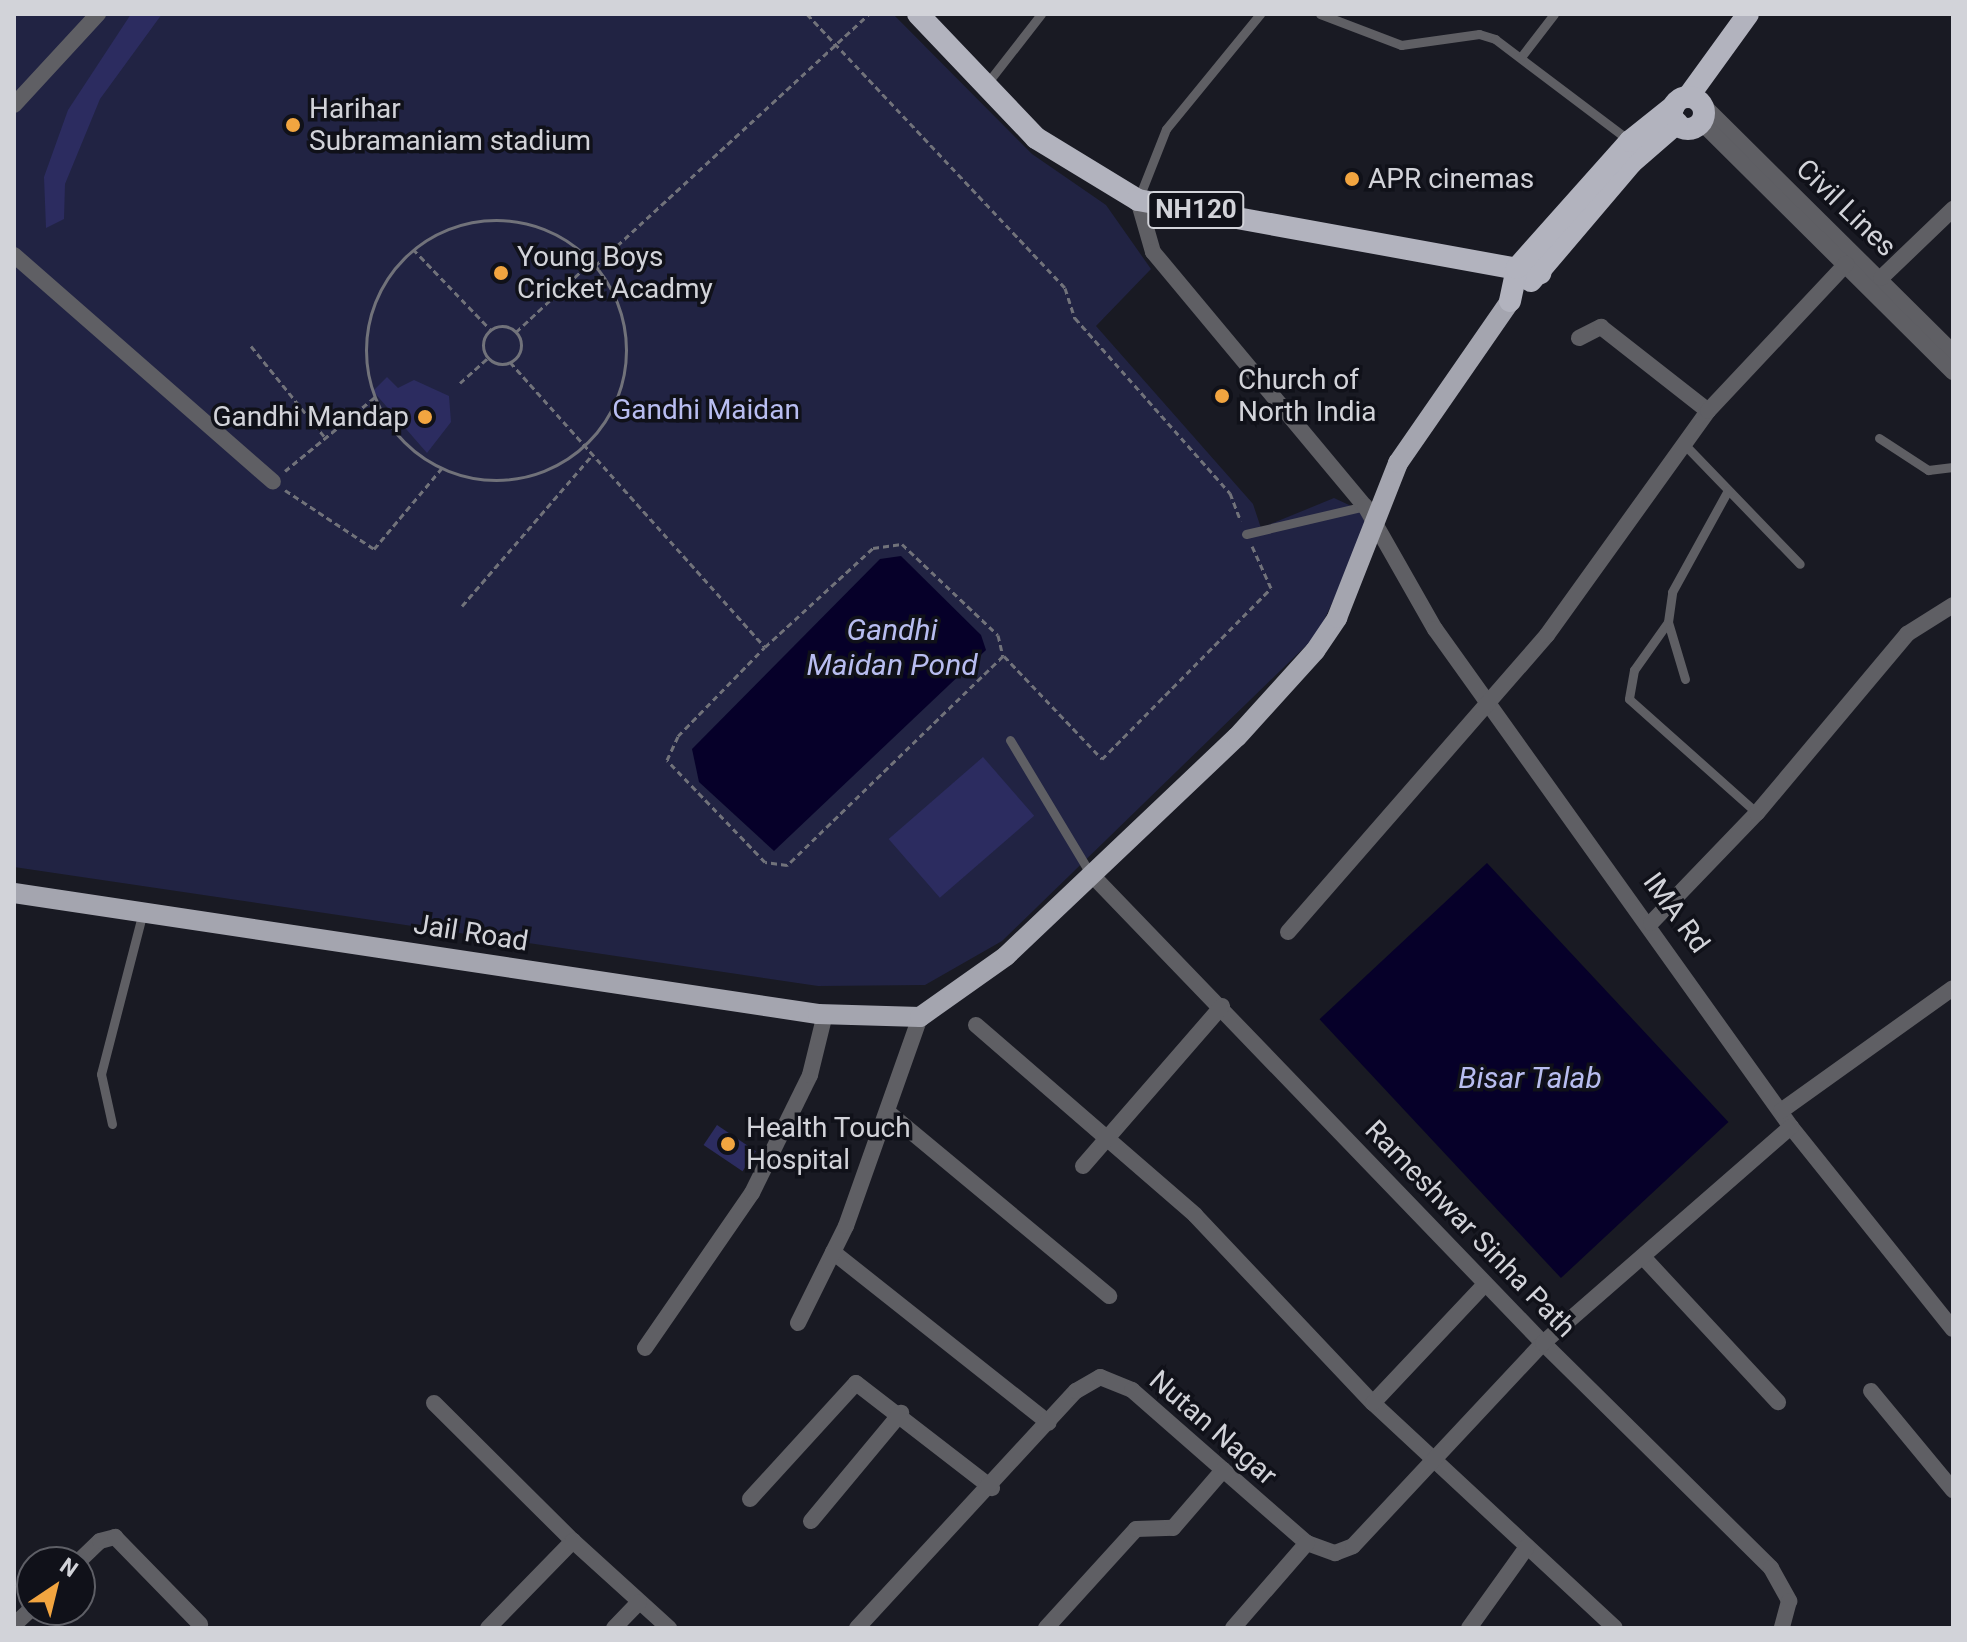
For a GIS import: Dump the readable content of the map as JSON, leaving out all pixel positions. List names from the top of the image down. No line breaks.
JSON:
{"streets":{"highway":["NH120"],"main road":["Jail Road"],"street":["Civil Lines","IMA Rd","Rameshwar Sinha Path","Nutan Nagar"]},"crossings":[["NH120","IMA Rd"]],"water":["Gandhi Maidan Pond","Bisar Talab"],"parks":["Gandhi Maidan"],"places":["Harihar Subramaniam stadium","APR cinemas","Young Boys Cricket Acadmy","Church of North India","Gandhi Mandap","Health Touch Hospital"],"north":"top right"}
